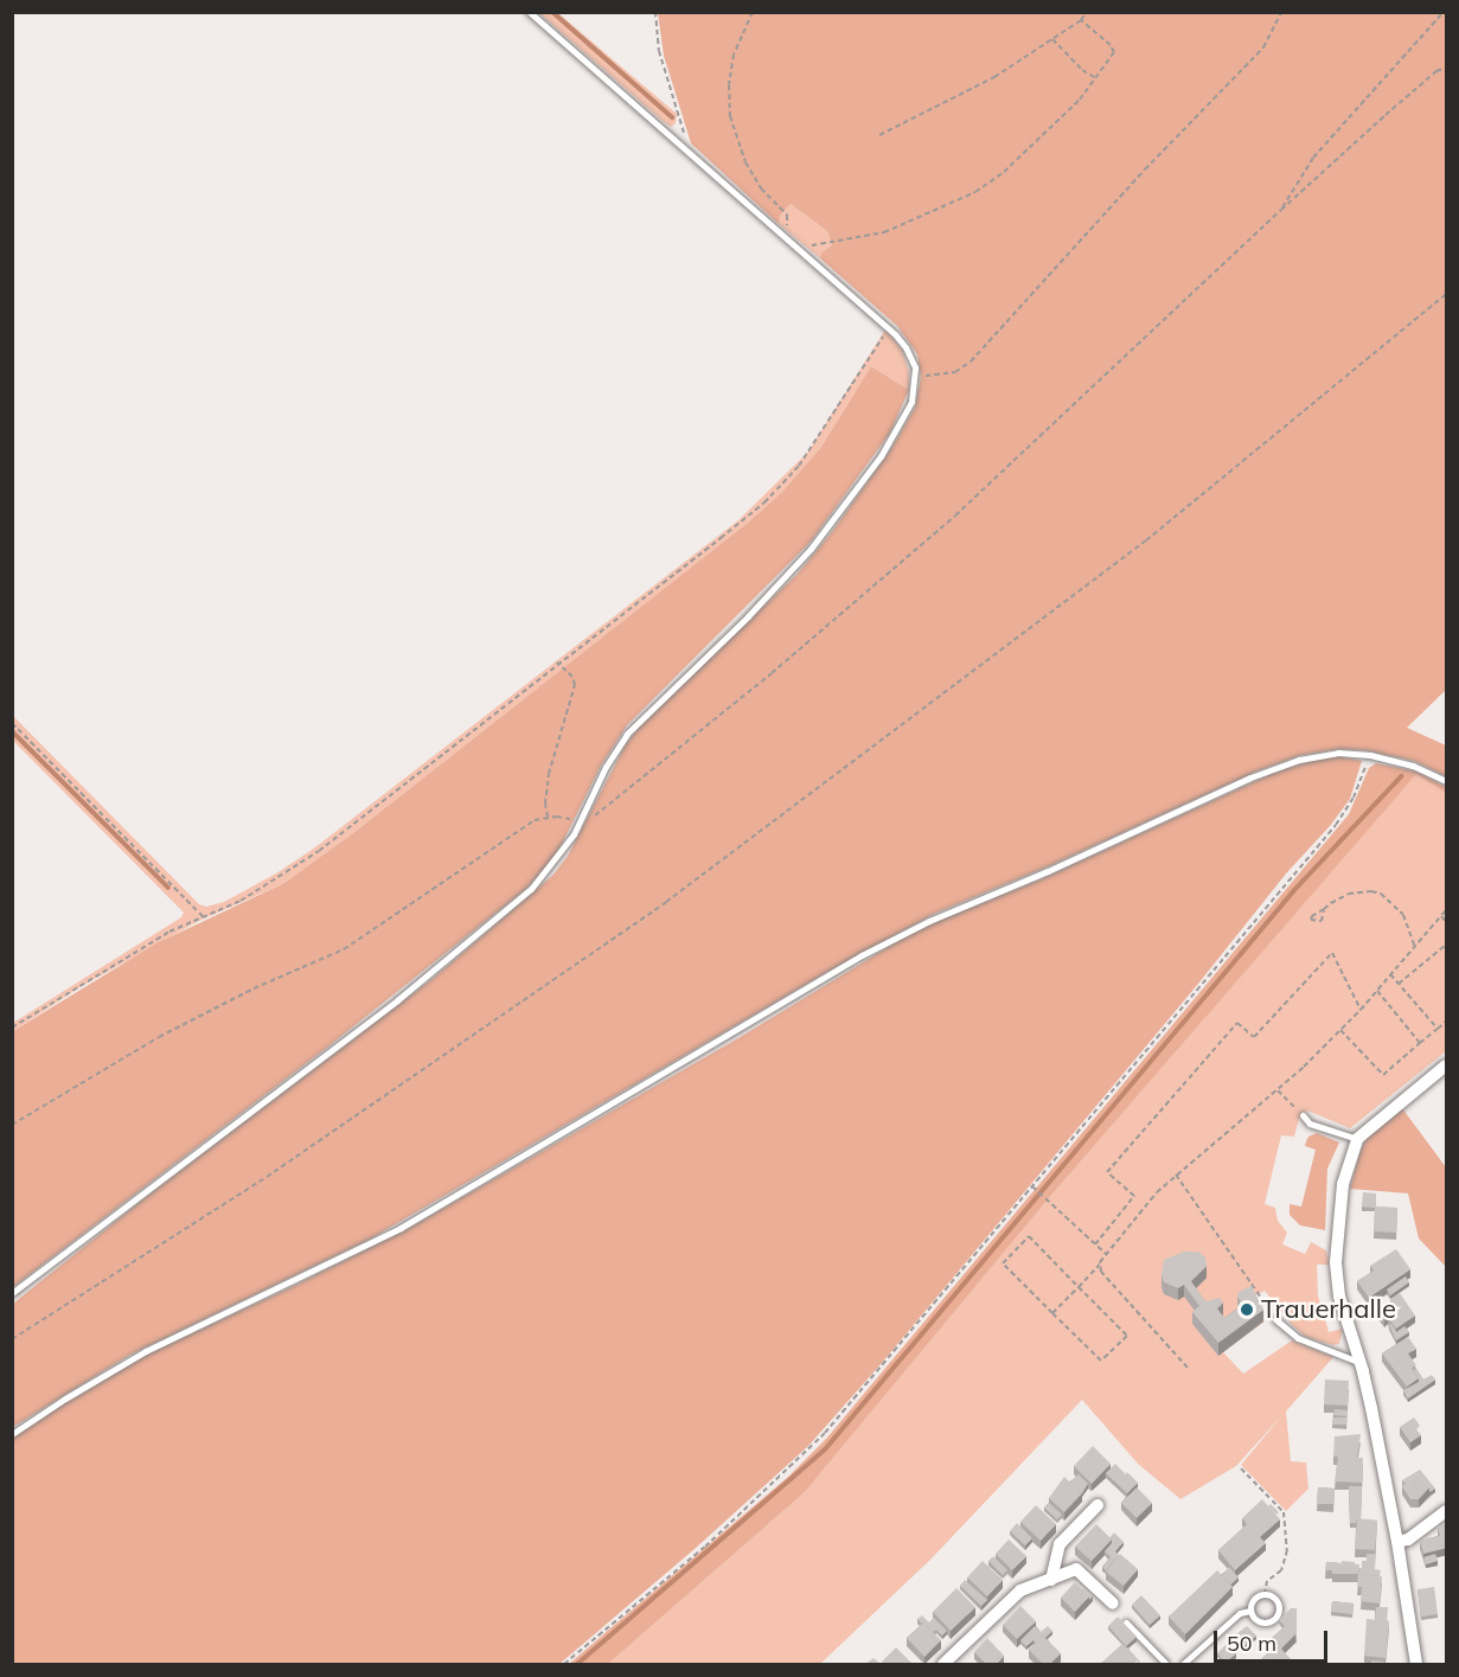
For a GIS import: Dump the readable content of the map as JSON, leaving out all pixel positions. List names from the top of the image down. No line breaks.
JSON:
{"places":["Trauerhalle"],"scale_bar":"50 m"}
